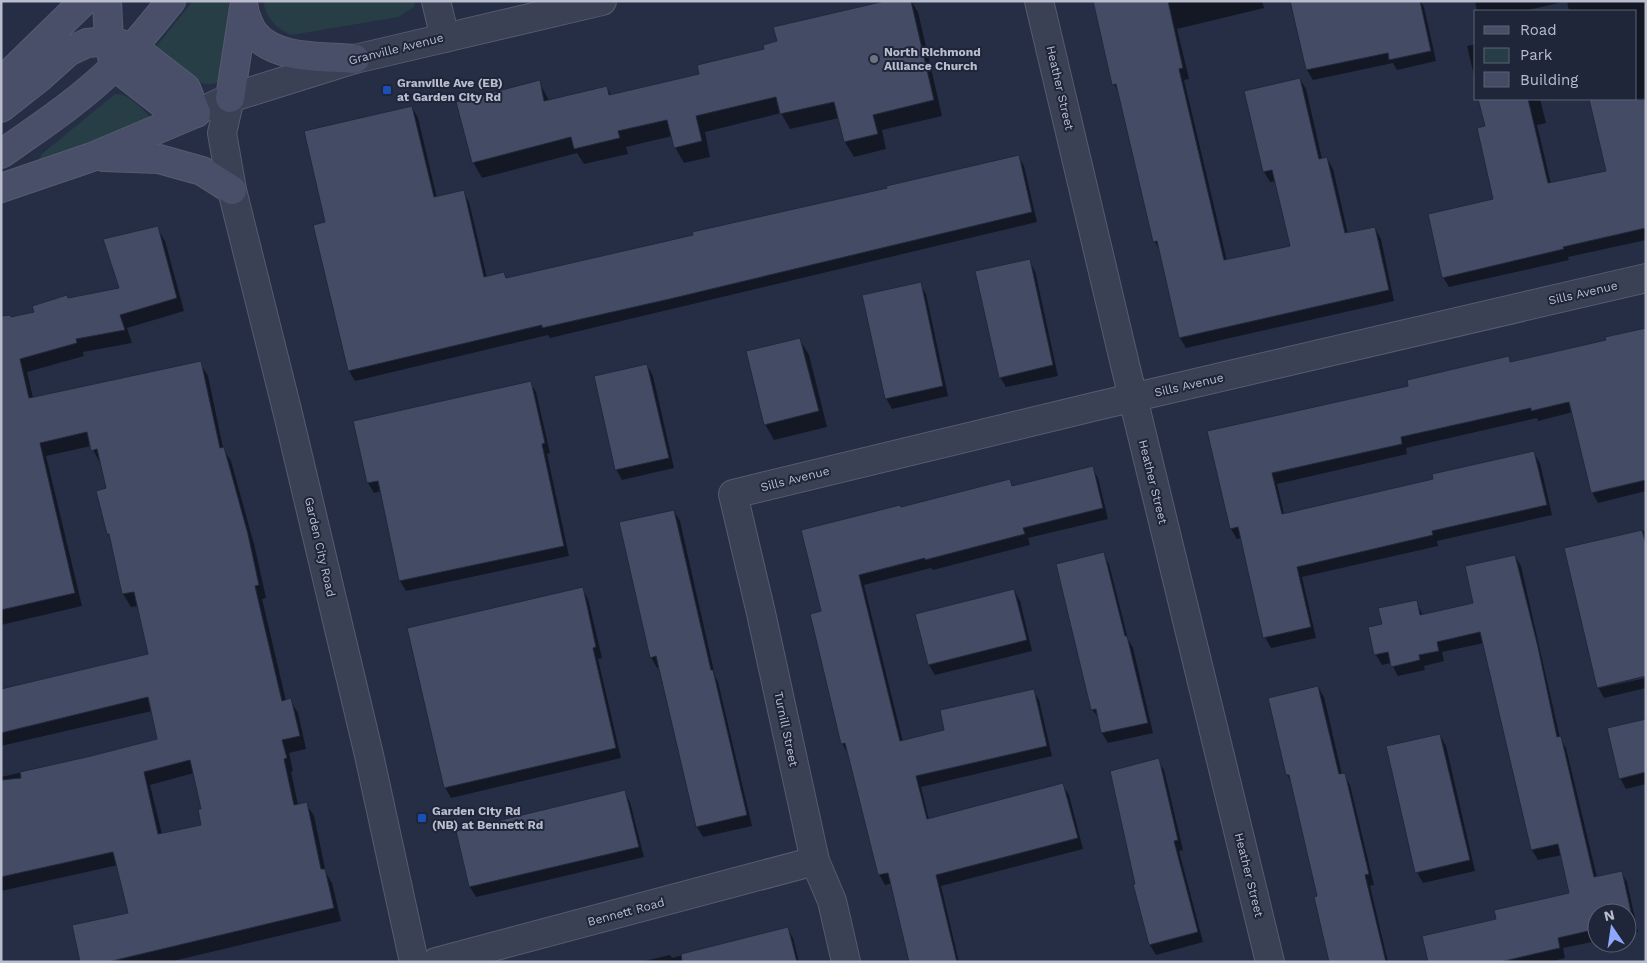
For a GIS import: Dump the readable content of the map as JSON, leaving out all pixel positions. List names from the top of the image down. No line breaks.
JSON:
{"streets":{"street":["Granville Avenue","Heather Street","Sills Avenue","Garden City Road","Turnill Street","Bennett Road"]},"crossings":[["Granville Avenue","Garden City Road"],["Heather Street","Sills Avenue"],["Sills Avenue","Turnill Street"],["Turnill Street","Bennett Road"]],"places":{"other":["North Richmond Alliance Church"],"transit":["Granville Ave (EB) at Garden City Rd","Garden City Rd (NB) at Bennett Rd"]},"legend":["Road","Park","Building"],"north":"top"}
